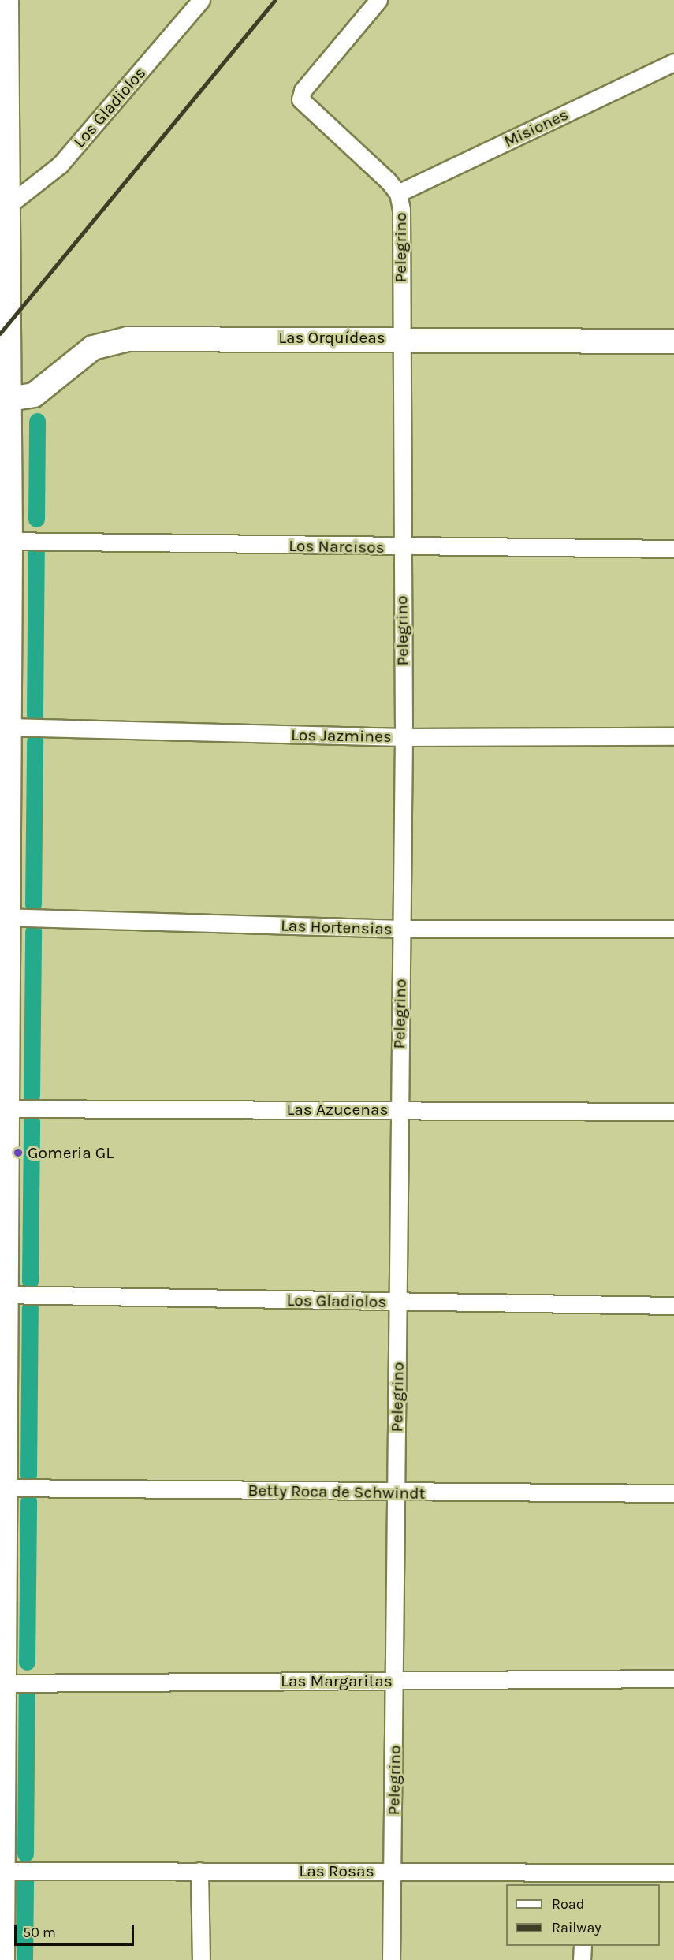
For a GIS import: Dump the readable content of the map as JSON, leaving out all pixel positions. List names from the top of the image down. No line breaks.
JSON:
{"streets":{"main road":["Las Orquídeas"],"street":["Los Gladiolos","Misiones","Pelegrino","Los Narcisos","Los Jazmines","Las Hortensias","Las Azucenas","Betty Roca de Schwindt","Las Margaritas","Las Rosas"]},"crossings":[["Los Gladiolos","Pelegrino"],["Misiones","Pelegrino"],["Pelegrino","Las Orquídeas"],["Pelegrino","Los Narcisos"],["Pelegrino","Los Jazmines"],["Pelegrino","Las Hortensias"],["Pelegrino","Las Azucenas"],["Pelegrino","Betty Roca de Schwindt"],["Pelegrino","Las Margaritas"],["Pelegrino","Las Rosas"]],"places":["Gomeria GL"],"legend":["Road","Railway"],"scale_bar":"50 m"}
